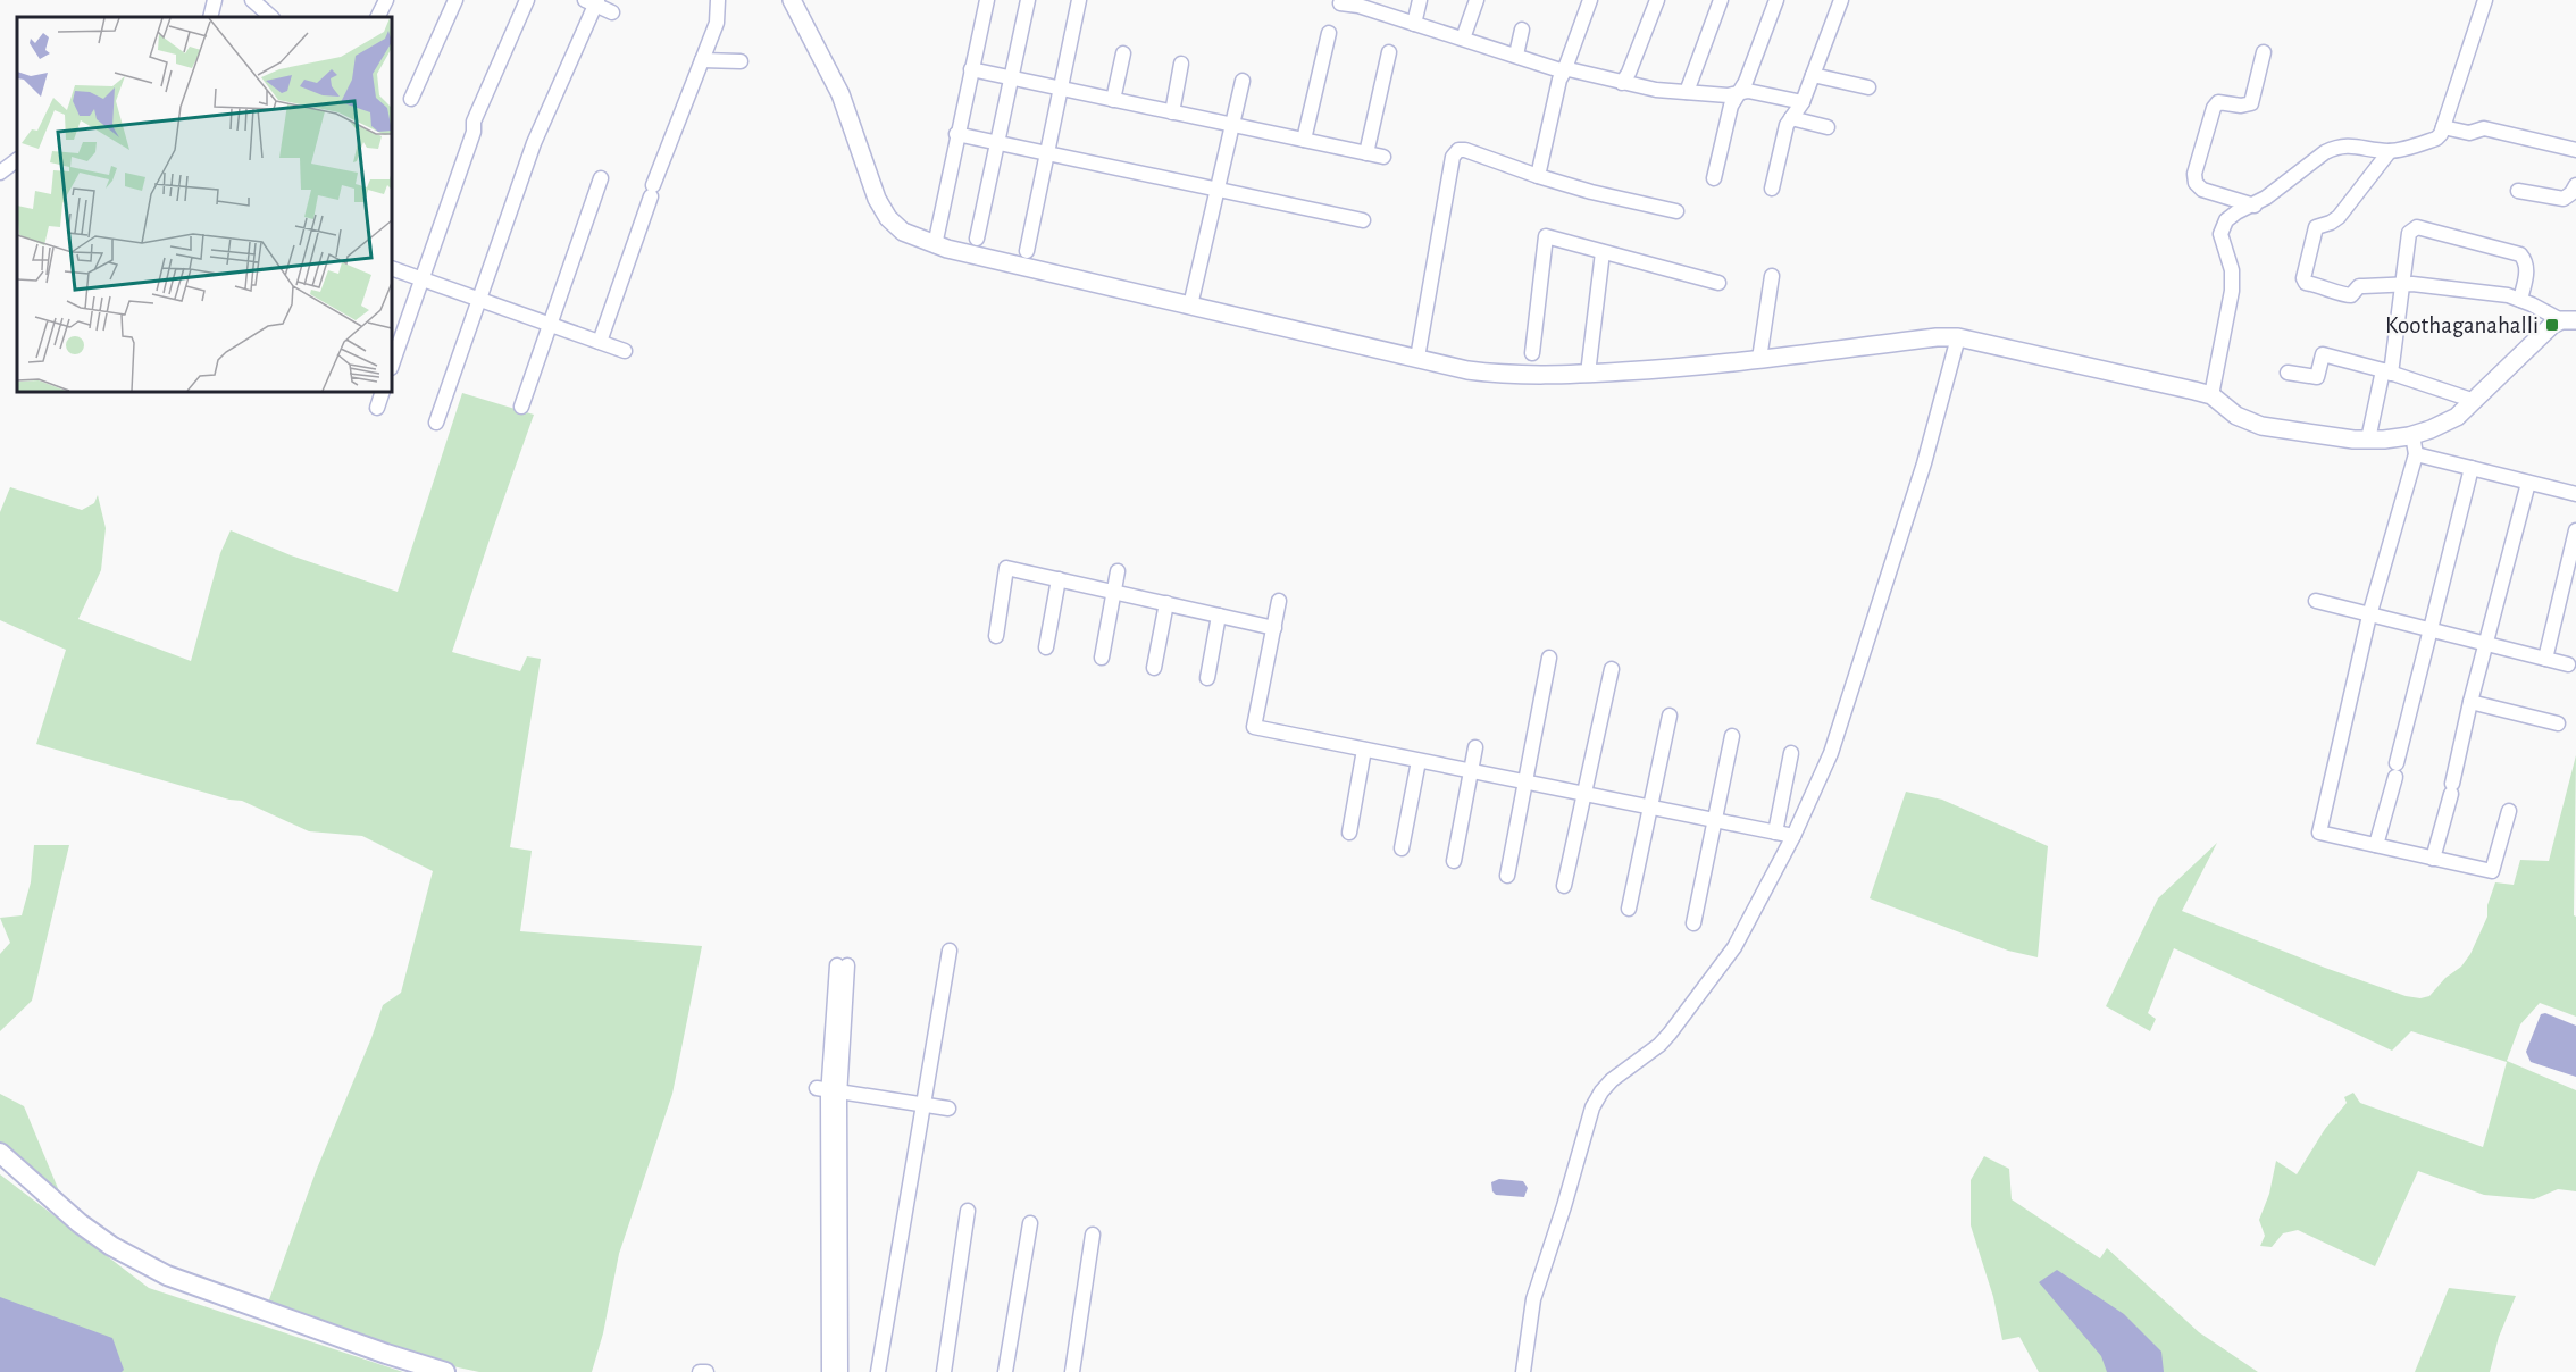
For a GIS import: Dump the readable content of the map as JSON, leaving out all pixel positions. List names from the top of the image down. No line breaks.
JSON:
{"places":{"transit":["Koothaganahalli"]}}
